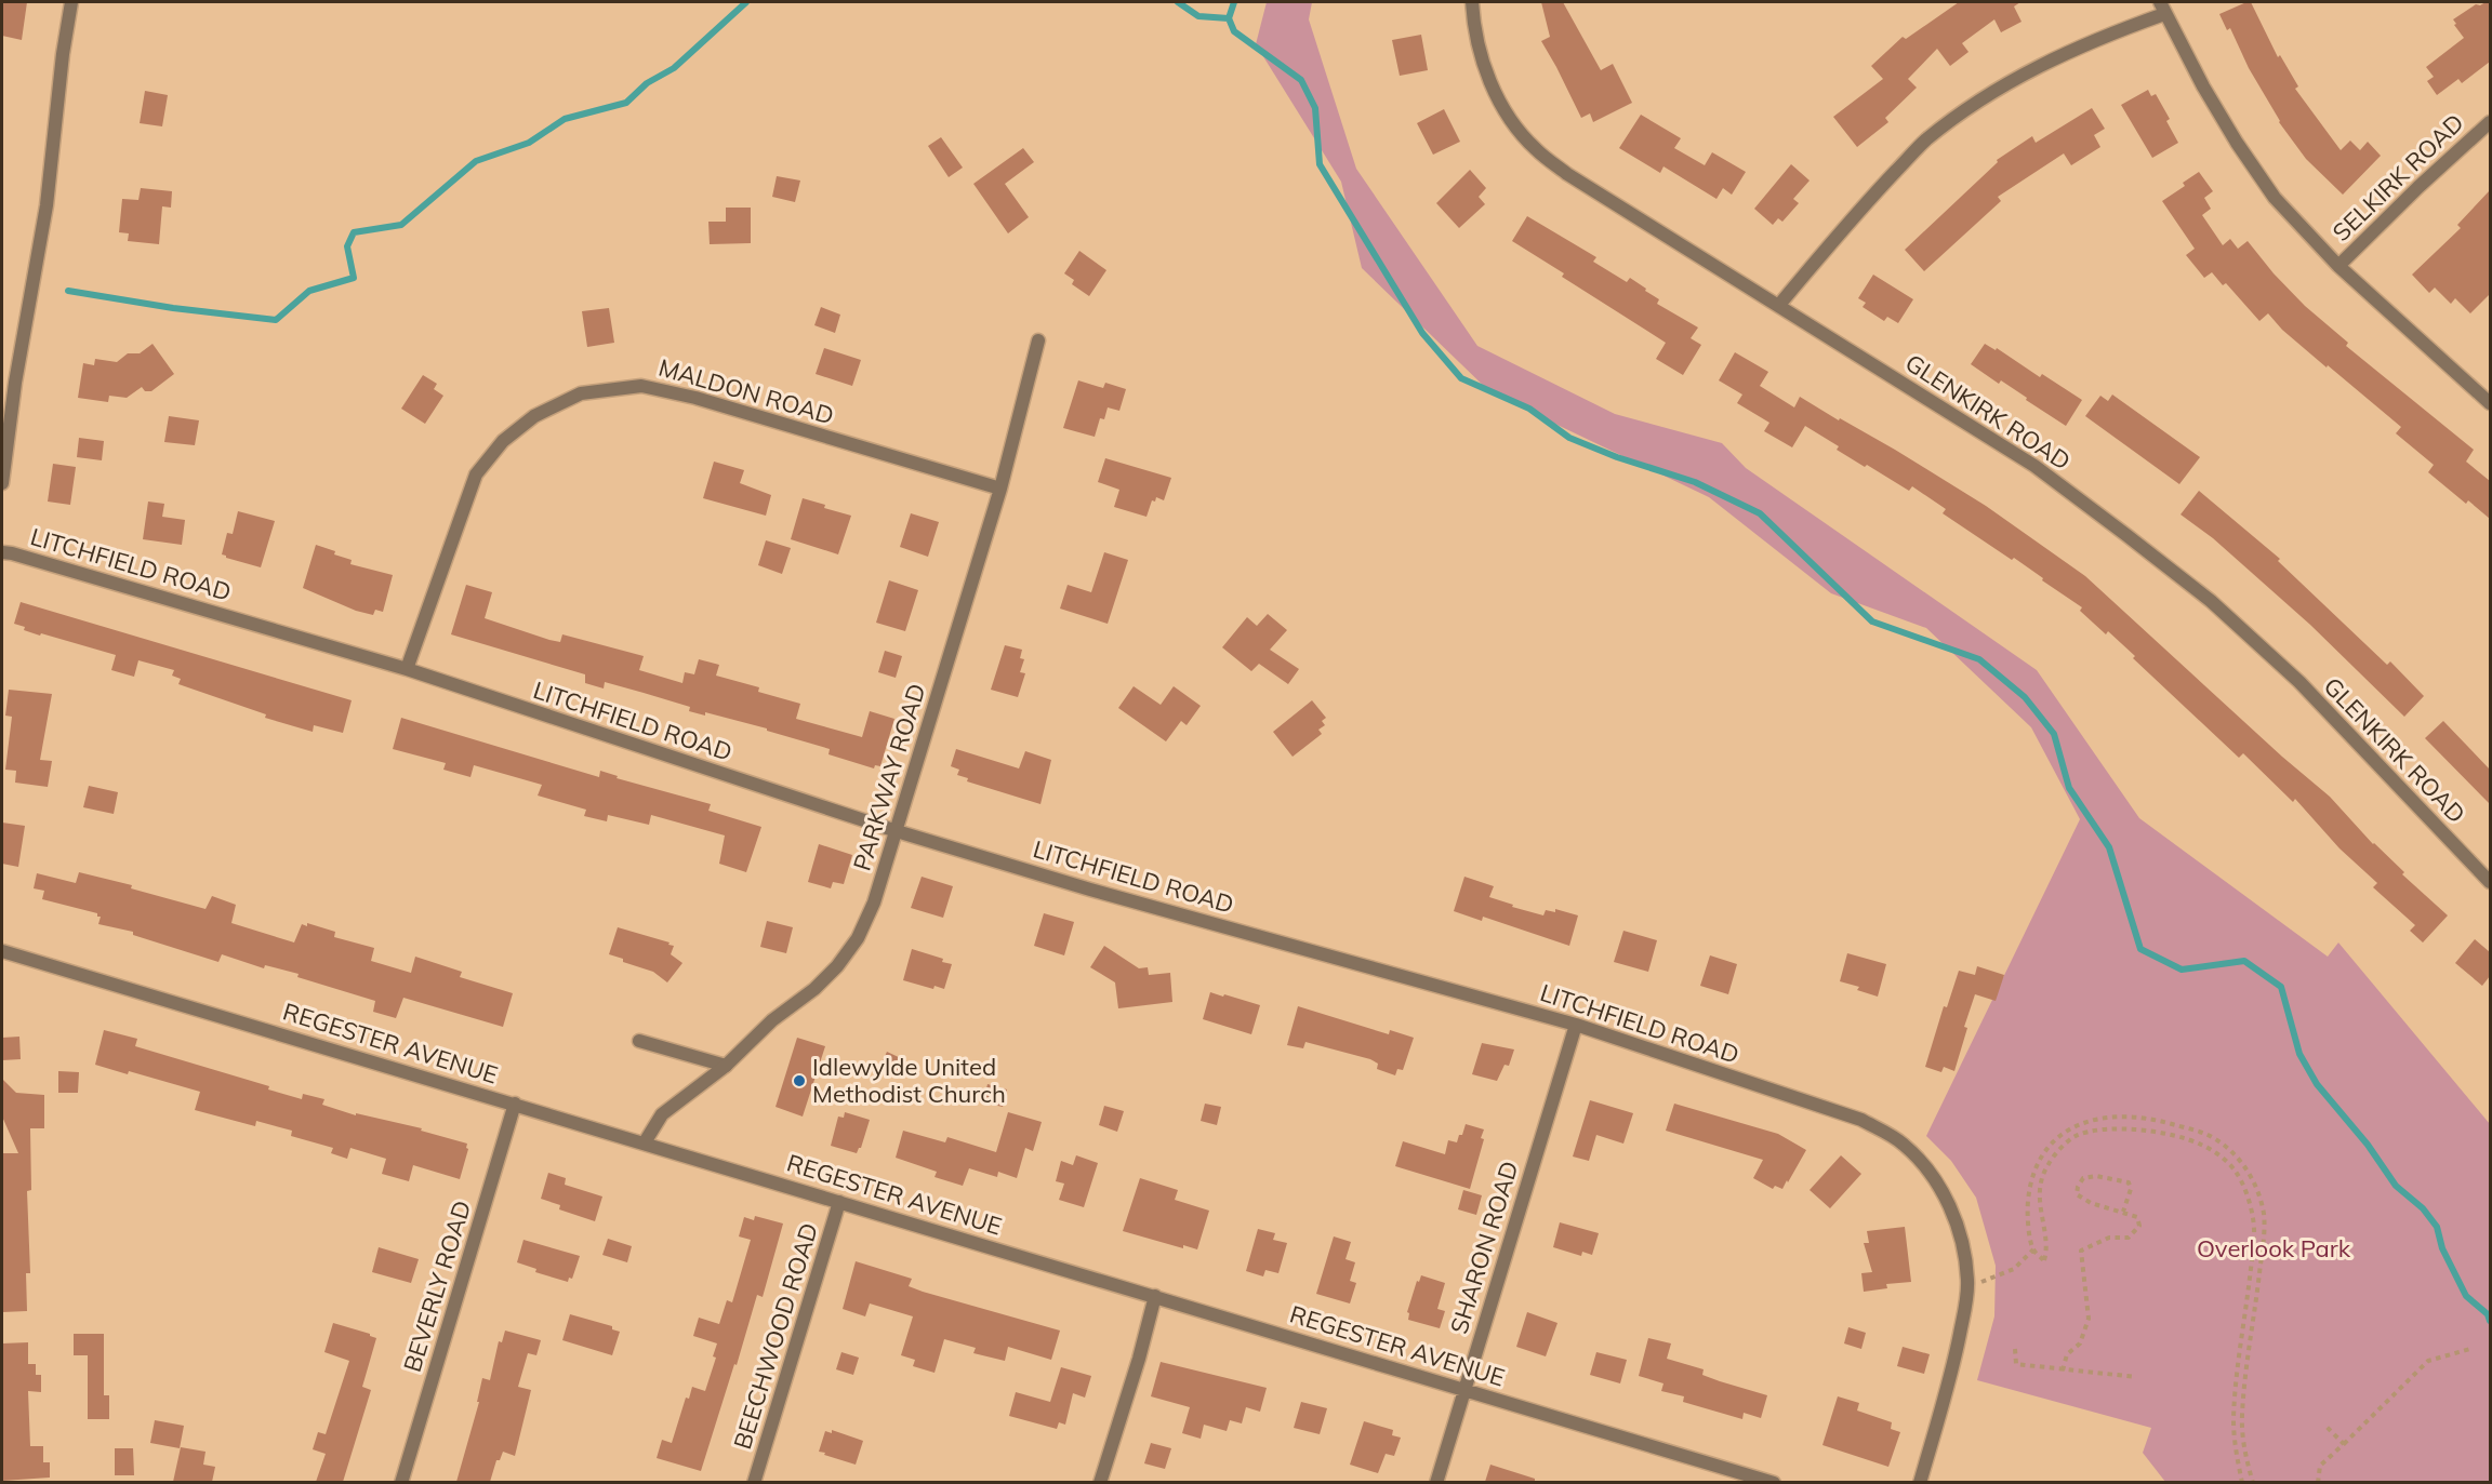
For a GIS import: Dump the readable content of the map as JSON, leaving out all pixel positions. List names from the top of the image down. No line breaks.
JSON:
{"streets":{"street":["SELKIRK ROAD","MALDON ROAD","GLENKIRK ROAD","LITCHFIELD ROAD","PARKWAY ROAD","REGESTER AVENUE","SHARON ROAD","BEVERLY ROAD","BEECHWOOD ROAD"]},"crossings":[["MALDON ROAD","LITCHFIELD ROAD"],["MALDON ROAD","PARKWAY ROAD"],["LITCHFIELD ROAD","PARKWAY ROAD"],["LITCHFIELD ROAD","SHARON ROAD"],["PARKWAY ROAD","REGESTER AVENUE"],["REGESTER AVENUE","SHARON ROAD"],["REGESTER AVENUE","BEVERLY ROAD"],["REGESTER AVENUE","BEECHWOOD ROAD"]],"parks":["Overlook Park"],"places":["Idlewylde United Methodist Church"]}
